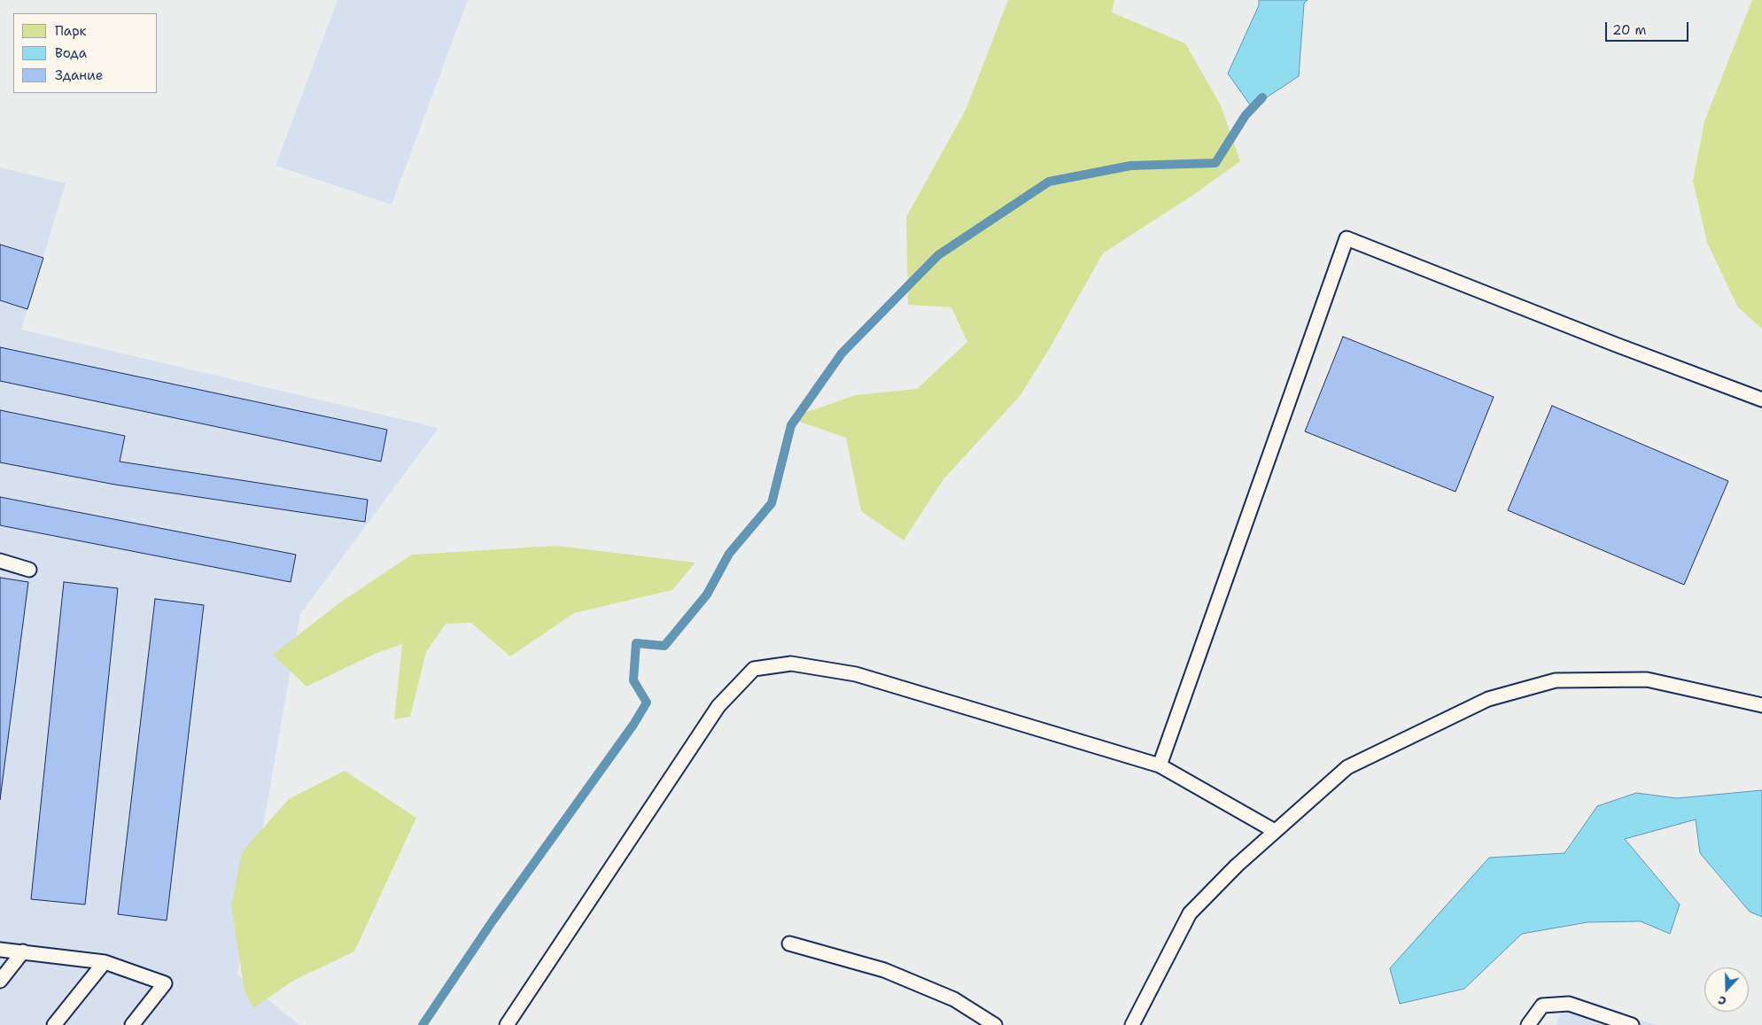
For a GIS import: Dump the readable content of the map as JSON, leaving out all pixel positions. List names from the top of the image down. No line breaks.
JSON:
{"legend":["Парк","Вода","Здание"],"scale_bar":"20 m","north":"bottom"}
